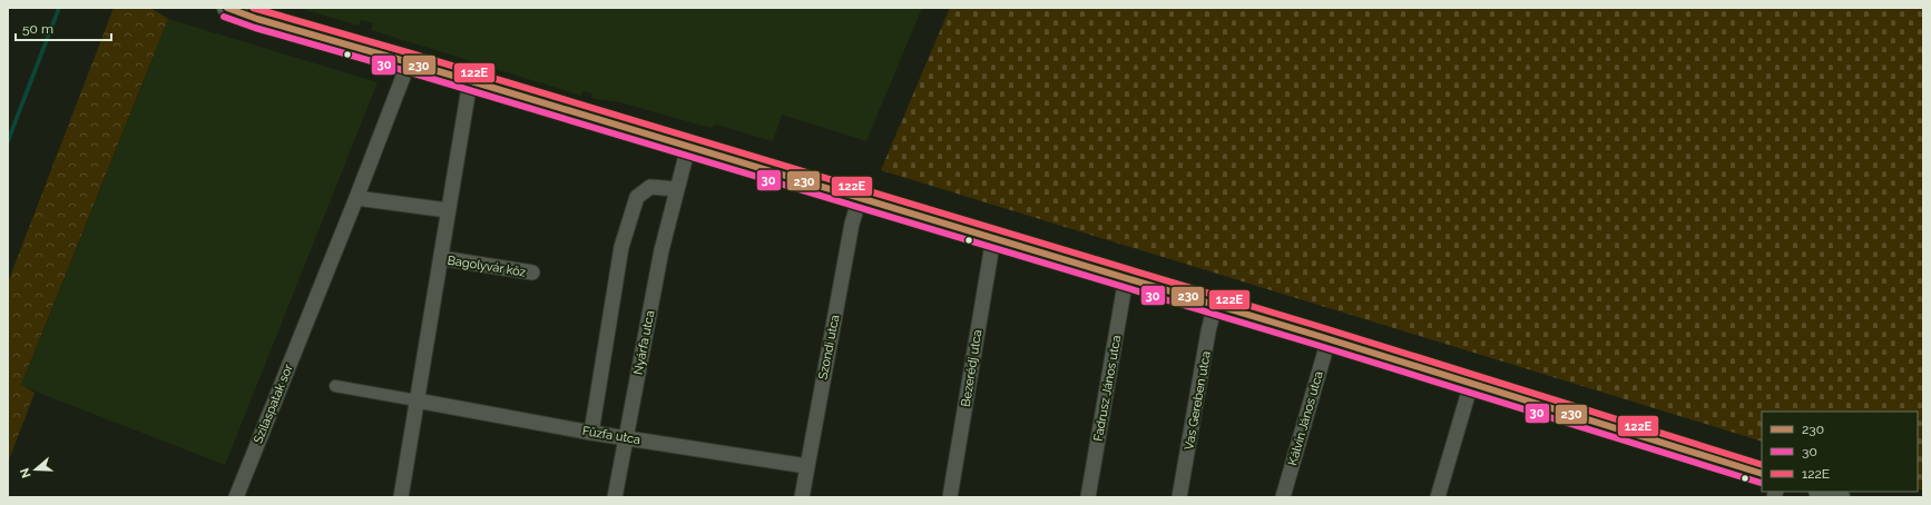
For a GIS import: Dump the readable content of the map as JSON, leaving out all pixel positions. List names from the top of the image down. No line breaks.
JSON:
{"streets":{"street":["Bagolyvár köz","Nyárfa utca","Szondi utca","Bezerédj utca","Fadrusz János utca","Vas Gereben utca","Szilaspatak sor","Kálvin János utca","Fűzfa utca"]},"crossings":[["Nyárfa utca","Fűzfa utca"],["Szondi utca","Fűzfa utca"]],"lines":["transit line 230","transit line 122E","transit line 30"],"legend":["230","30","122E"],"scale_bar":"50 m","north":"left"}
